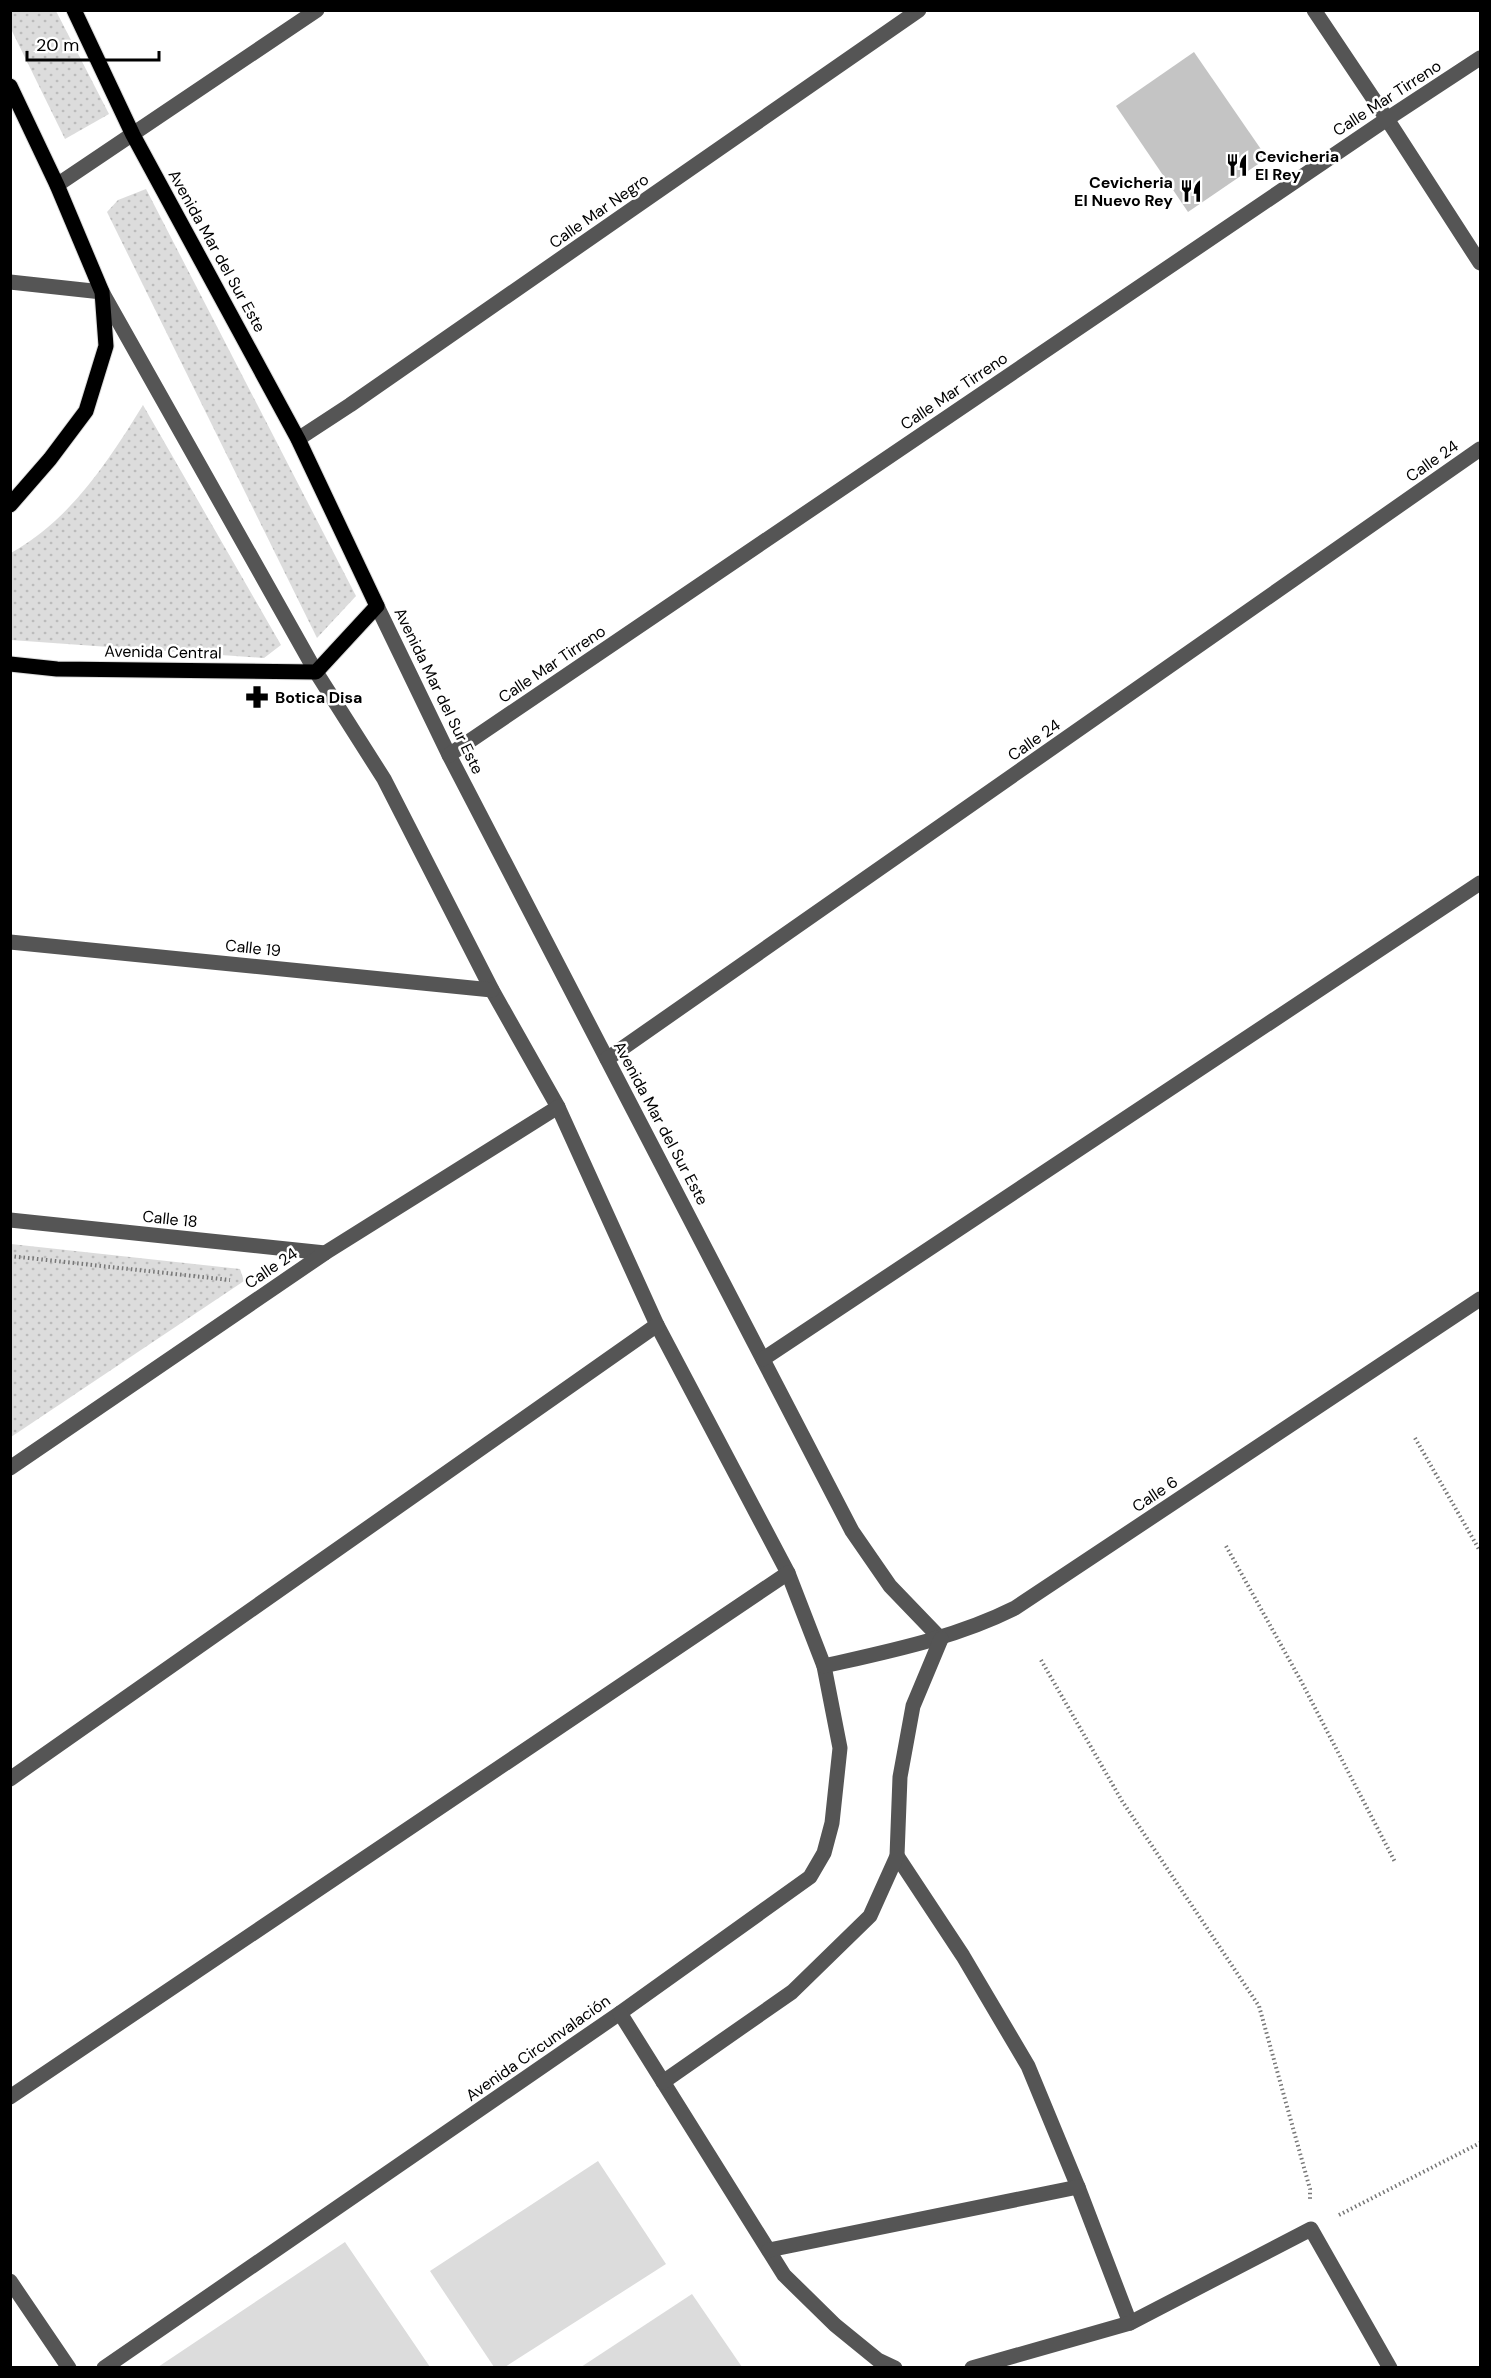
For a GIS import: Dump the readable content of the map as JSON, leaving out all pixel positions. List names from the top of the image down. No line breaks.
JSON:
{"streets":{"main road":["Avenida Mar del Sur Este","Avenida Central"],"street":["Calle Mar Tirreno","Calle Mar Negro","Calle 24","Calle 19","Calle 18","Calle 6","Avenida Circunvalación"]},"crossings":[["Calle Mar Tirreno","Avenida Mar del Sur Este"],["Calle Mar Negro","Avenida Mar del Sur Este"],["Avenida Mar del Sur Este","Calle 24"],["Avenida Mar del Sur Este","Avenida Central"],["Avenida Mar del Sur Este","Calle 6"],["Calle 24","Calle 18"],["Calle 6","Avenida Circunvalación"]],"places":{"restaurant":["Cevicheria El Rey","Cevicheria El Nuevo Rey"],"pharmacy":["Botica Disa"]},"scale_bar":"20 m"}
